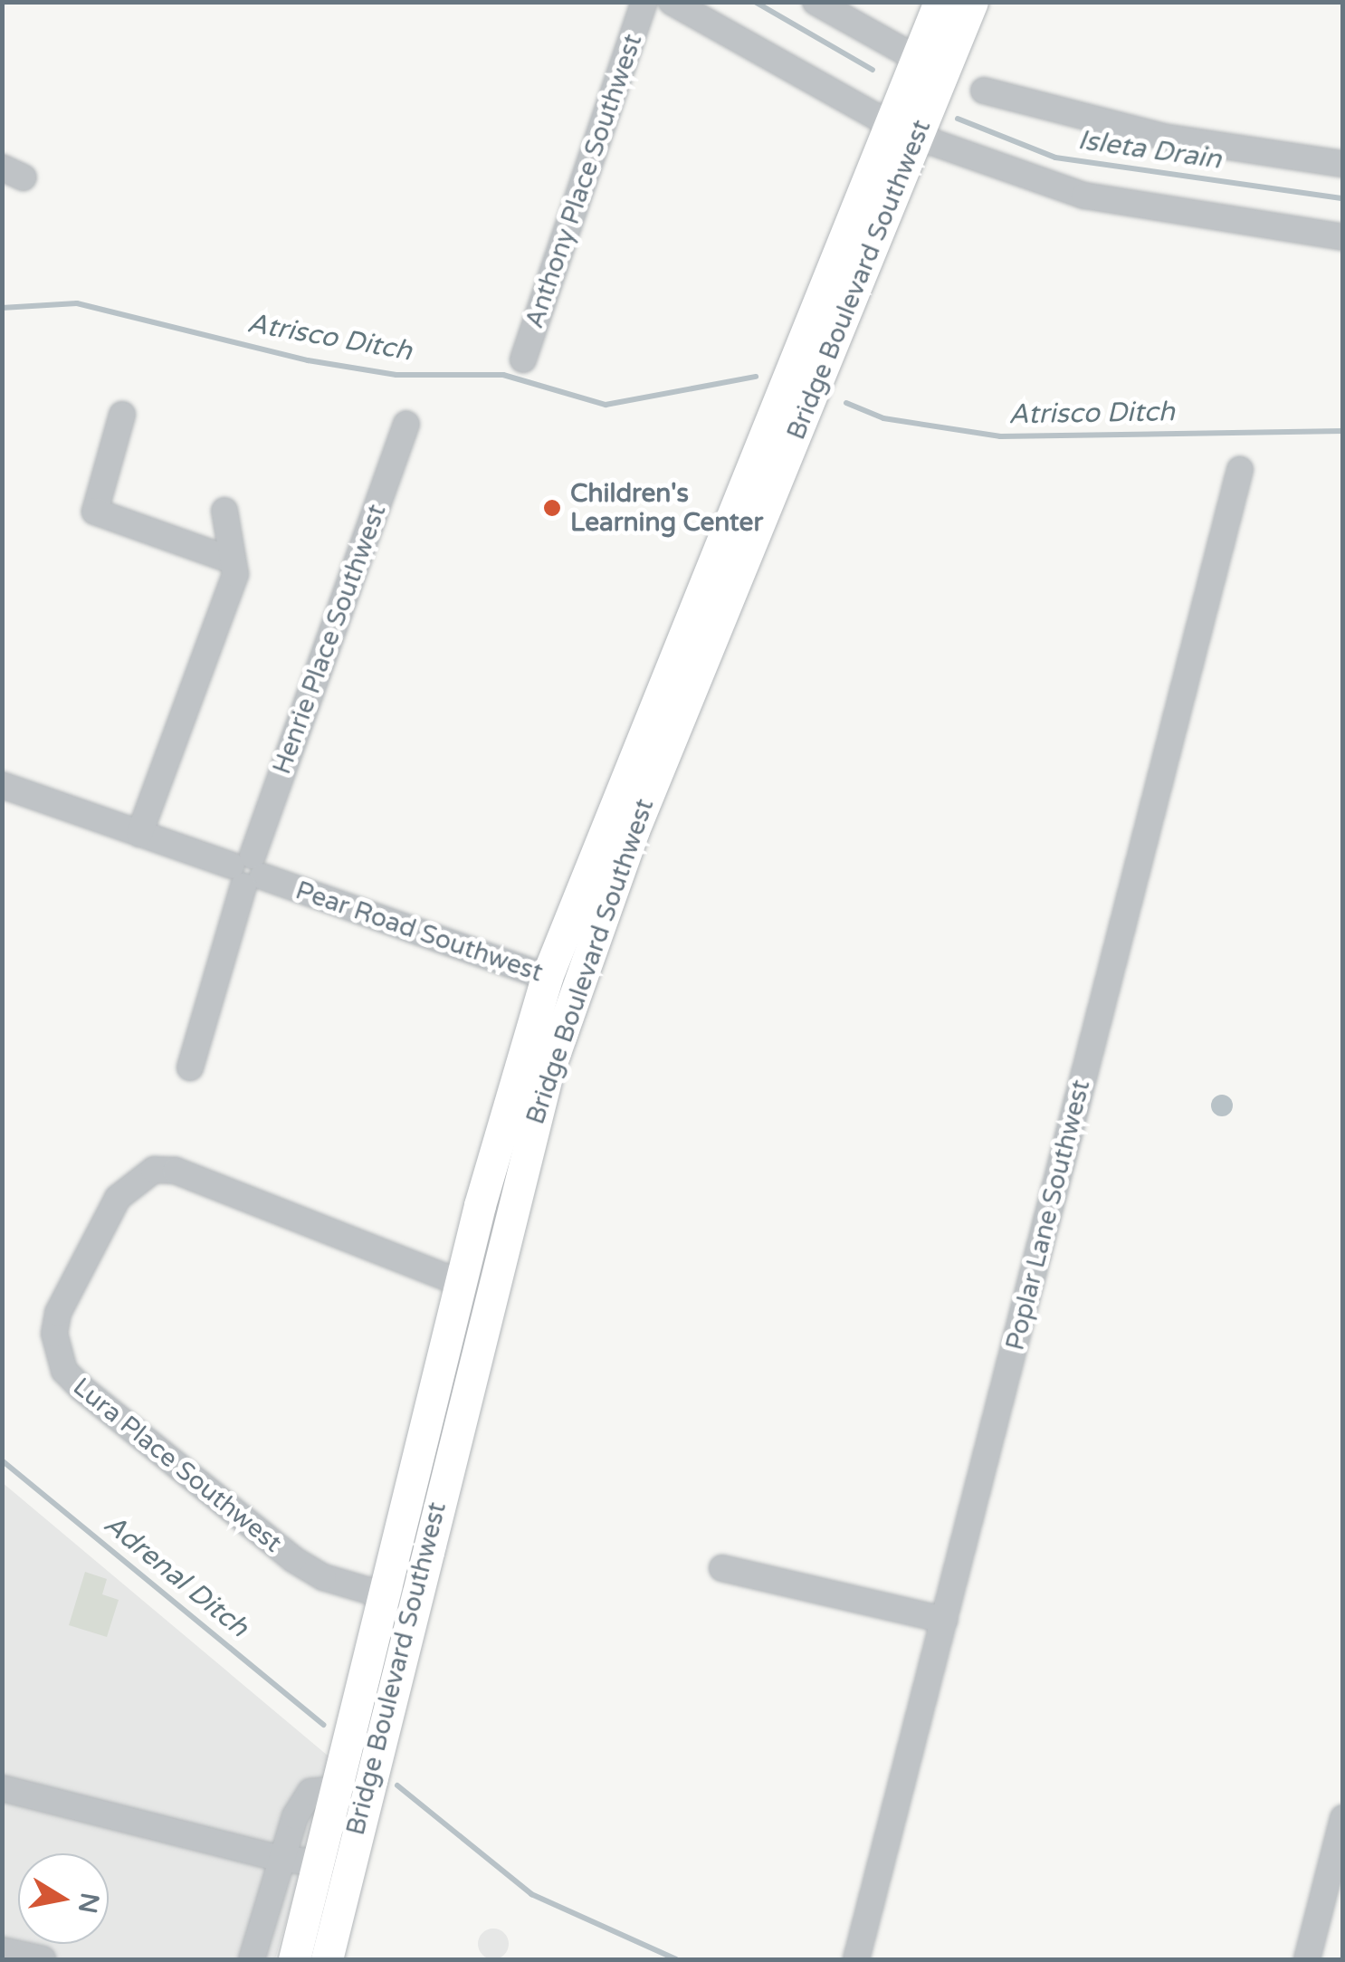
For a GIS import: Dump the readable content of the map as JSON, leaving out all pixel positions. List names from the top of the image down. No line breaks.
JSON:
{"streets":{"main road":["Bridge Boulevard Southwest"],"street":["Anthony Place Southwest","Henrie Place Southwest","Pear Road Southwest","Poplar Lane Southwest","Lura Place Southwest"]},"crossings":[["Bridge Boulevard Southwest","Pear Road Southwest"],["Bridge Boulevard Southwest","Lura Place Southwest"],["Henrie Place Southwest","Pear Road Southwest"]],"water":["Isleta Drain","Atrisco Ditch","Adrenal Ditch"],"places":["Children's Learning Center"],"north":"right"}
